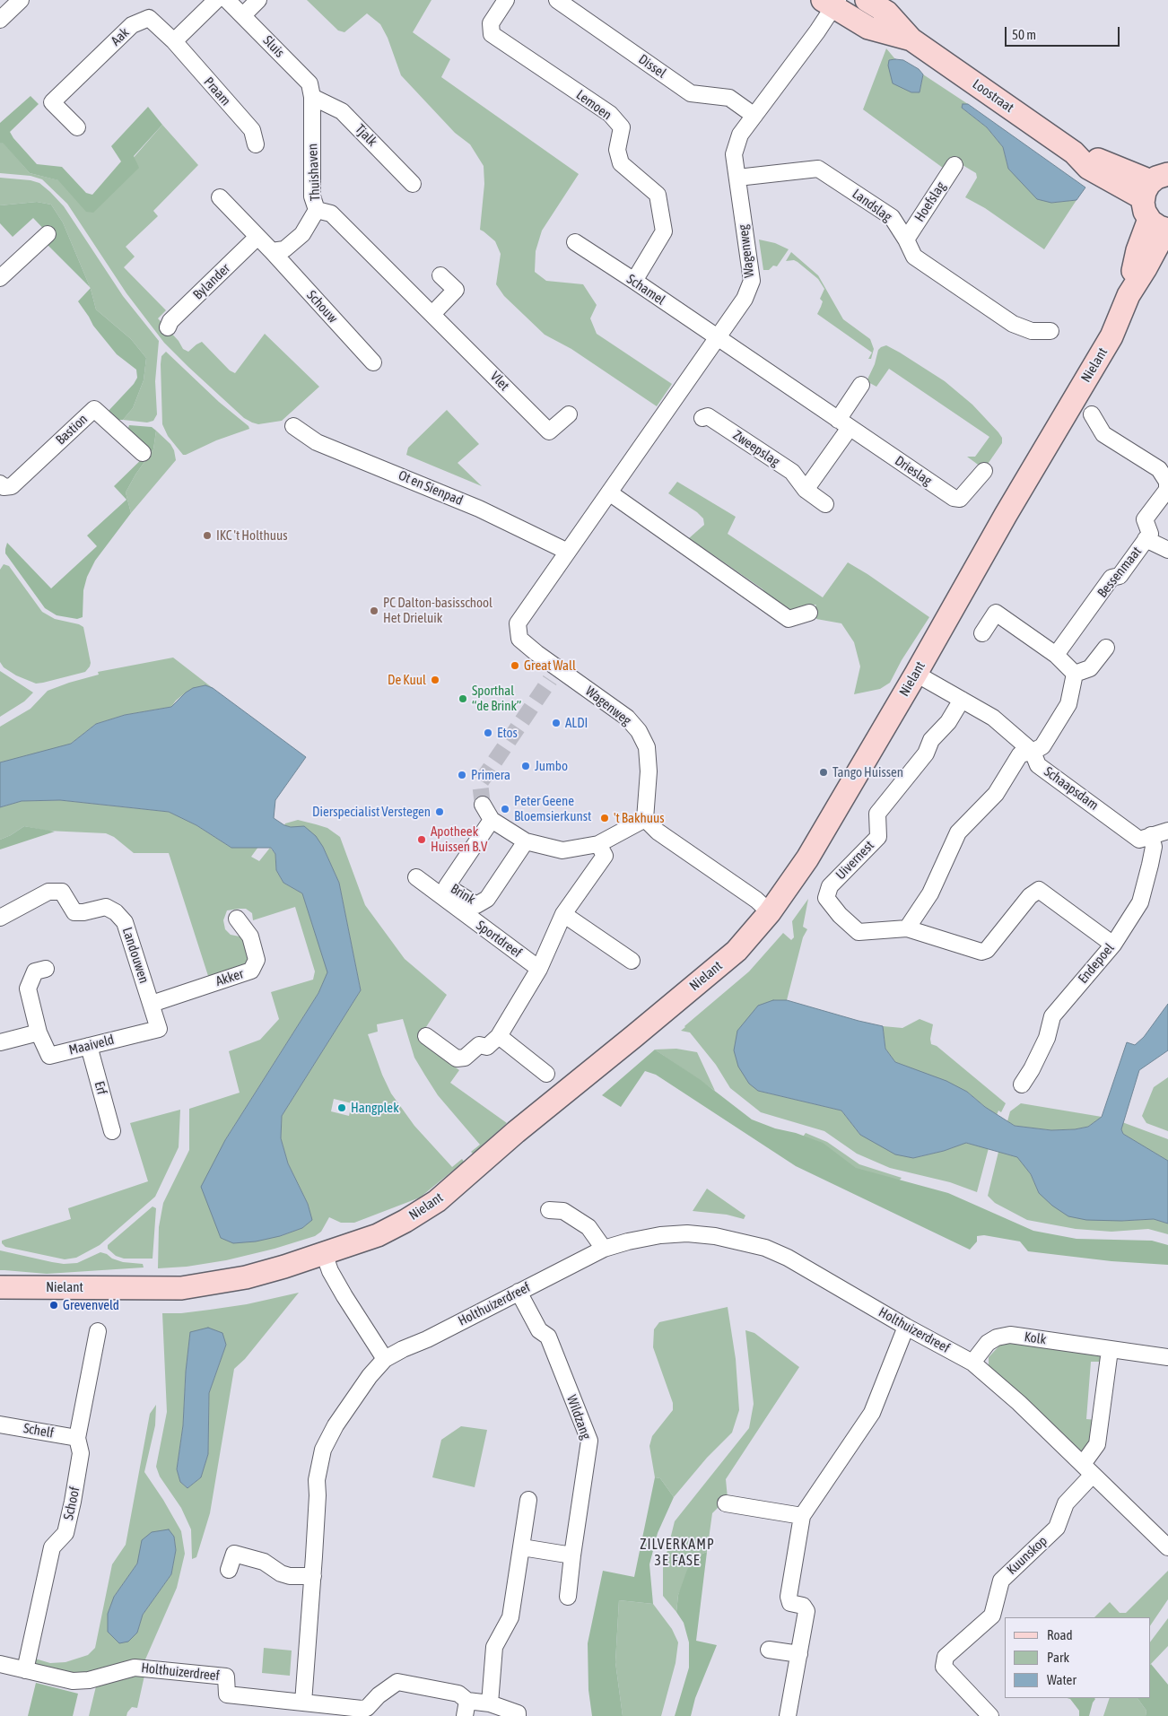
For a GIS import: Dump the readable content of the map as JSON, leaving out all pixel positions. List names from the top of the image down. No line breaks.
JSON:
{"streets":{"street":["Aak","Sluis","Dissel","Praam","Loostraat","Lemoen","Tjalk","Thuishaven","Hoefslag","Landslag","Wagenweg","Bylander","Schamel","Schouw","Nielant","Vlet","Bastion","Zweepslag","Drieslag","Ot en Sienpad","Bessenmaat","Schaapsdam","Uivernest","Brink","Sportdreef","Landouwen","Endepoel","Akker","Maaiveld","Erf","Holthuizerdreef","Kolk","Wildzang","Schelf","Schoof","Kuunskop"]},"crossings":[["Aak","Praam"],["Sluis","Tjalk"],["Sluis","Thuishaven"],["Dissel","Wagenweg"],["Loostraat","Wagenweg"],["Loostraat","Nielant"],["Lemoen","Schamel"],["Tjalk","Thuishaven"],["Thuishaven","Schouw"],["Thuishaven","Vlet"],["Hoefslag","Landslag"],["Landslag","Wagenweg"],["Wagenweg","Schamel"],["Wagenweg","Drieslag"],["Wagenweg","Ot en Sienpad"],["Schamel","Drieslag"],["Nielant","Schaapsdam"],["Schaapsdam","Uivernest"],["Schaapsdam","Endepoel"],["Uivernest","Endepoel"],["Landouwen","Akker"],["Landouwen","Maaiveld"],["Maaiveld","Erf"],["Holthuizerdreef","Kolk"],["Holthuizerdreef","Wildzang"],["Holthuizerdreef","Schoof"],["Holthuizerdreef","Kuunskop"],["Schelf","Schoof"]],"districts":["ZILVERKAMP 3E FASE"],"places":["IKC 't Holthuus","PC Dalton-basisschool Het Drieluik","Great Wall","De Kuul","Sporthal “de Brink”","ALDI","Etos","Jumbo","Tango Huissen","Primera","Peter Geene Bloemsierkunst","Dierspecialist Verstegen","'t Bakhuus","Apotheek Huissen B.V","Hangplek","Grevenveld"],"legend":["Road","Park","Water"],"scale_bar":"50 m"}
